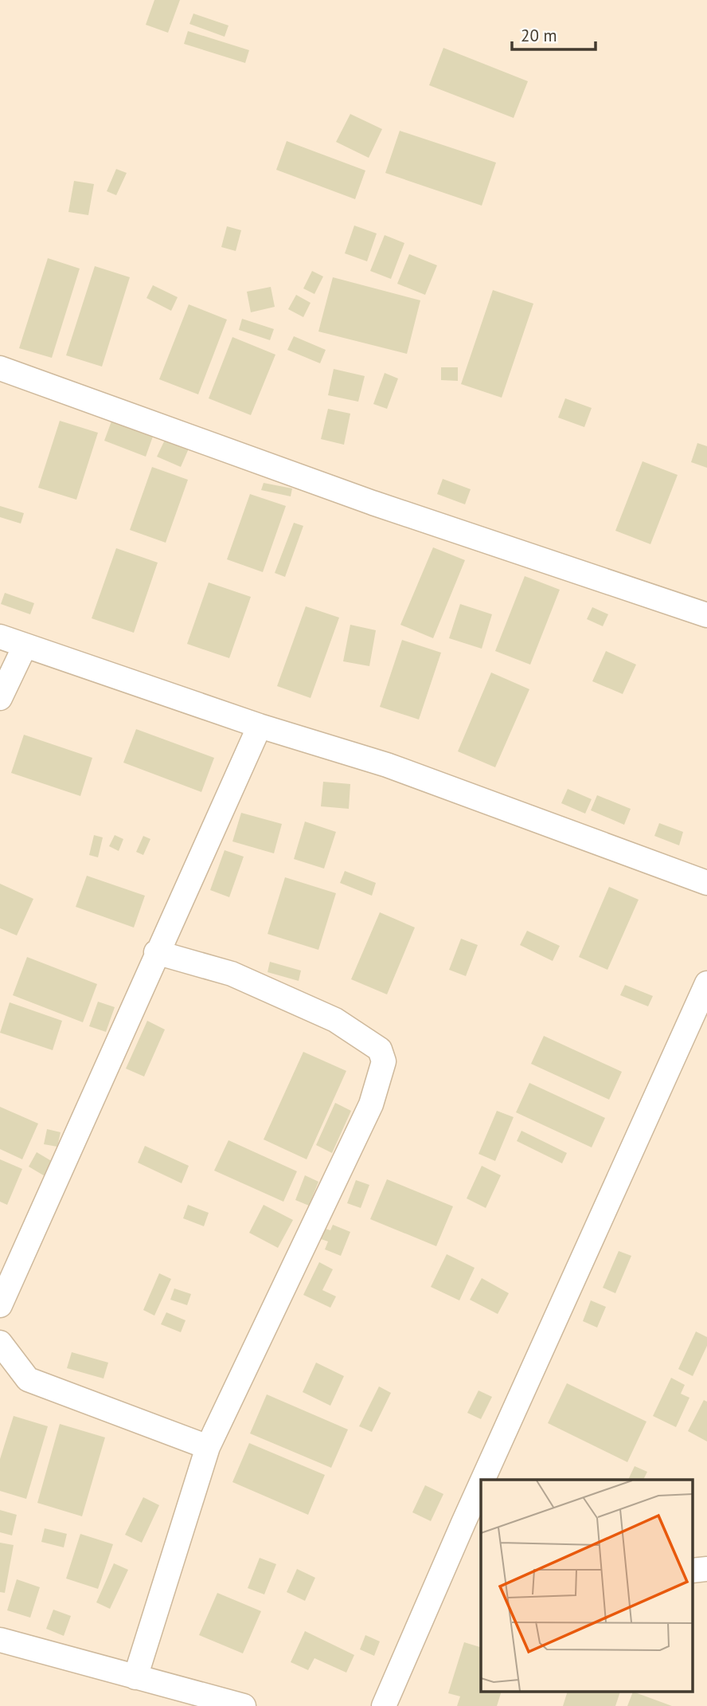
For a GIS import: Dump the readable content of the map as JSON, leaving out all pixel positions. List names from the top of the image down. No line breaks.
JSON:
{"scale_bar":"20 m"}
